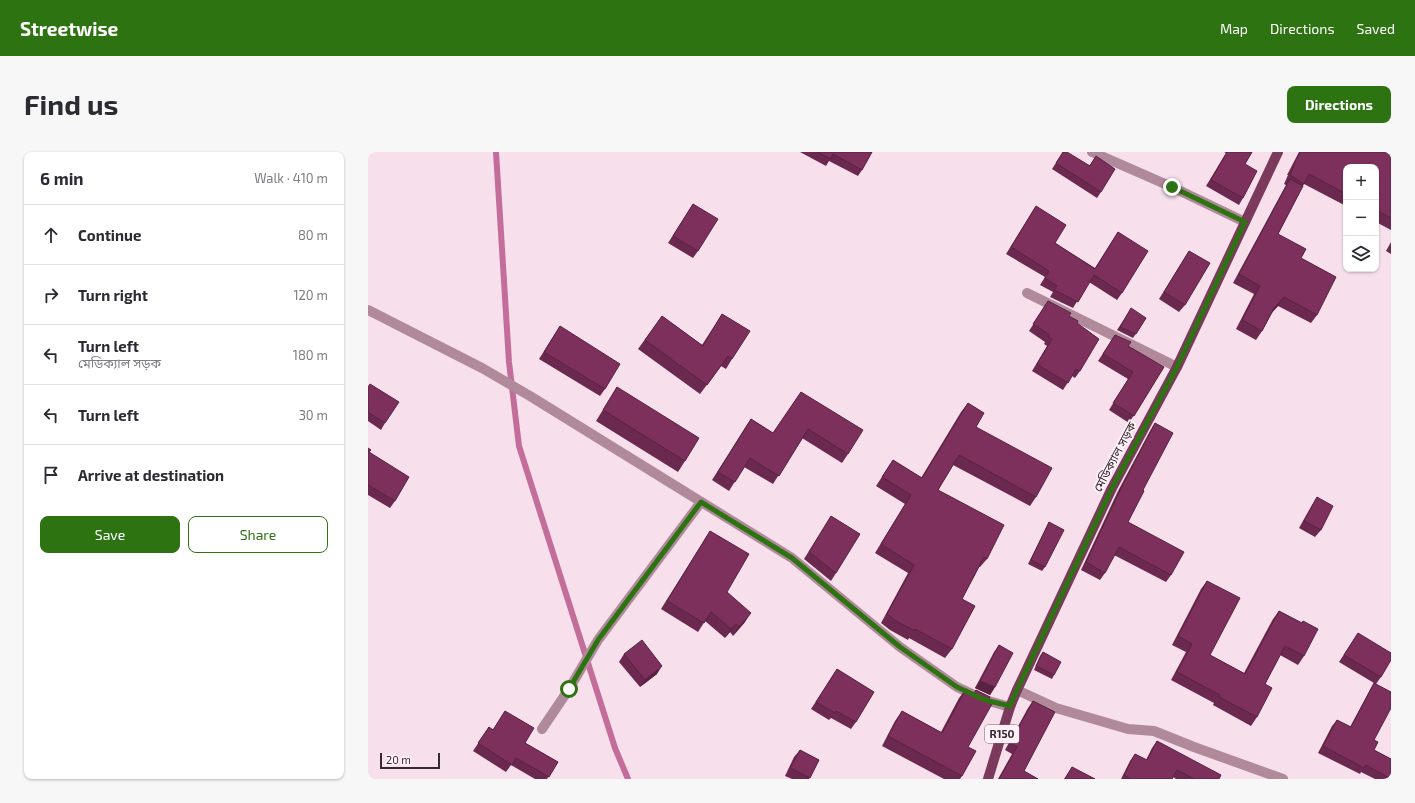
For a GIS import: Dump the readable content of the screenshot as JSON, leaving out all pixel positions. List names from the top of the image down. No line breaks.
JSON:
{"streets":{"main road":["মেডিক্যাল সড়ক","R150"]},"scale_bar":"20 m","page":{"header":"Streetwise","nav":["Map","Directions","Saved"],"buttons":["Directions",["Save","Share"]],"title":"Find us","heading":["6 min","Walk · 410 m"],"map_buttons":["+","−"],"list":[["Continue","80 m"],["Turn right","120 m"],["Turn left","মেডিক্যাল সড়ক","180 m"],["Turn left","30 m"],"Arrive at destination"],"scale":"20 m"}}
